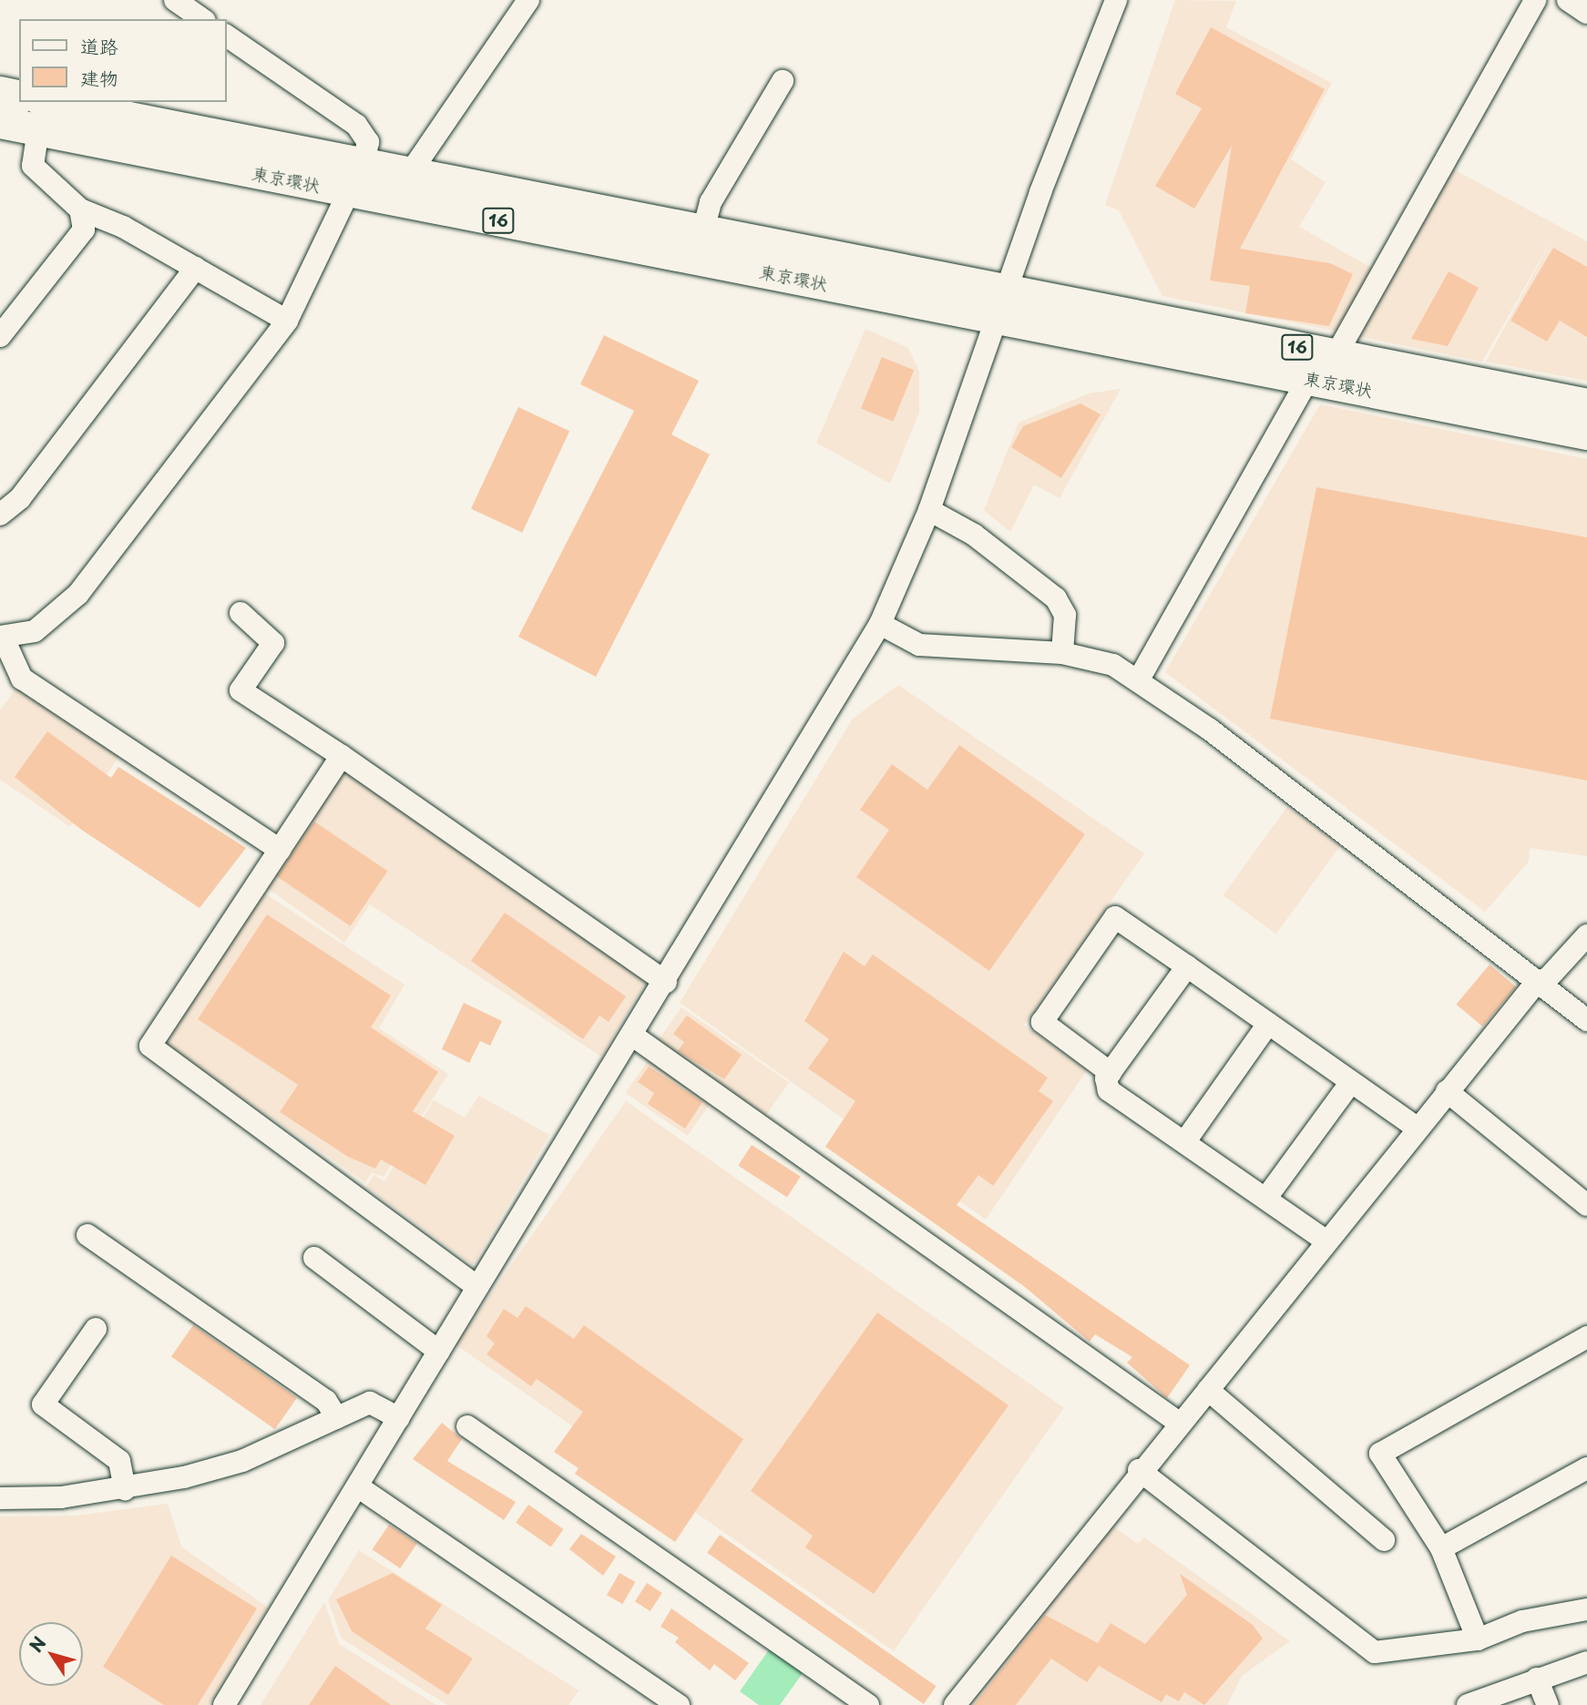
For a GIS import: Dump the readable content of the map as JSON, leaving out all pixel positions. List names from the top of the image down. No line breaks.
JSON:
{"streets":{"highway":["東京環状","16"]},"legend":["道路","建物"],"north":"top left"}
